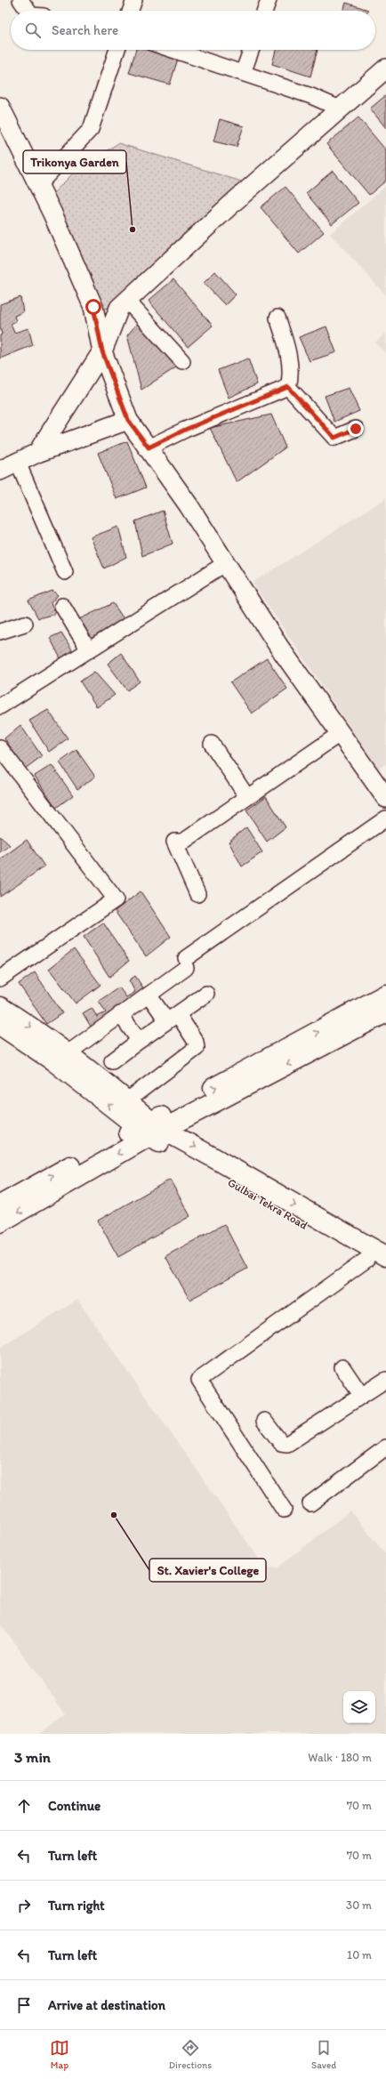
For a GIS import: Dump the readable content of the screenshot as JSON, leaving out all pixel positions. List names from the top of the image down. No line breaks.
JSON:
{"streets":{"main road":["Gulbai Tekra Road"]},"places":["Trikonya Garden","St. Xavier's College"],"page":{"search":"Search here","heading":["3 min","Walk · 180 m"],"list":[["Continue","70 m"],["Turn left","70 m"],["Turn right","30 m"],["Turn left","10 m"],"Arrive at destination"],"nav":["Map","Directions","Saved"]}}
